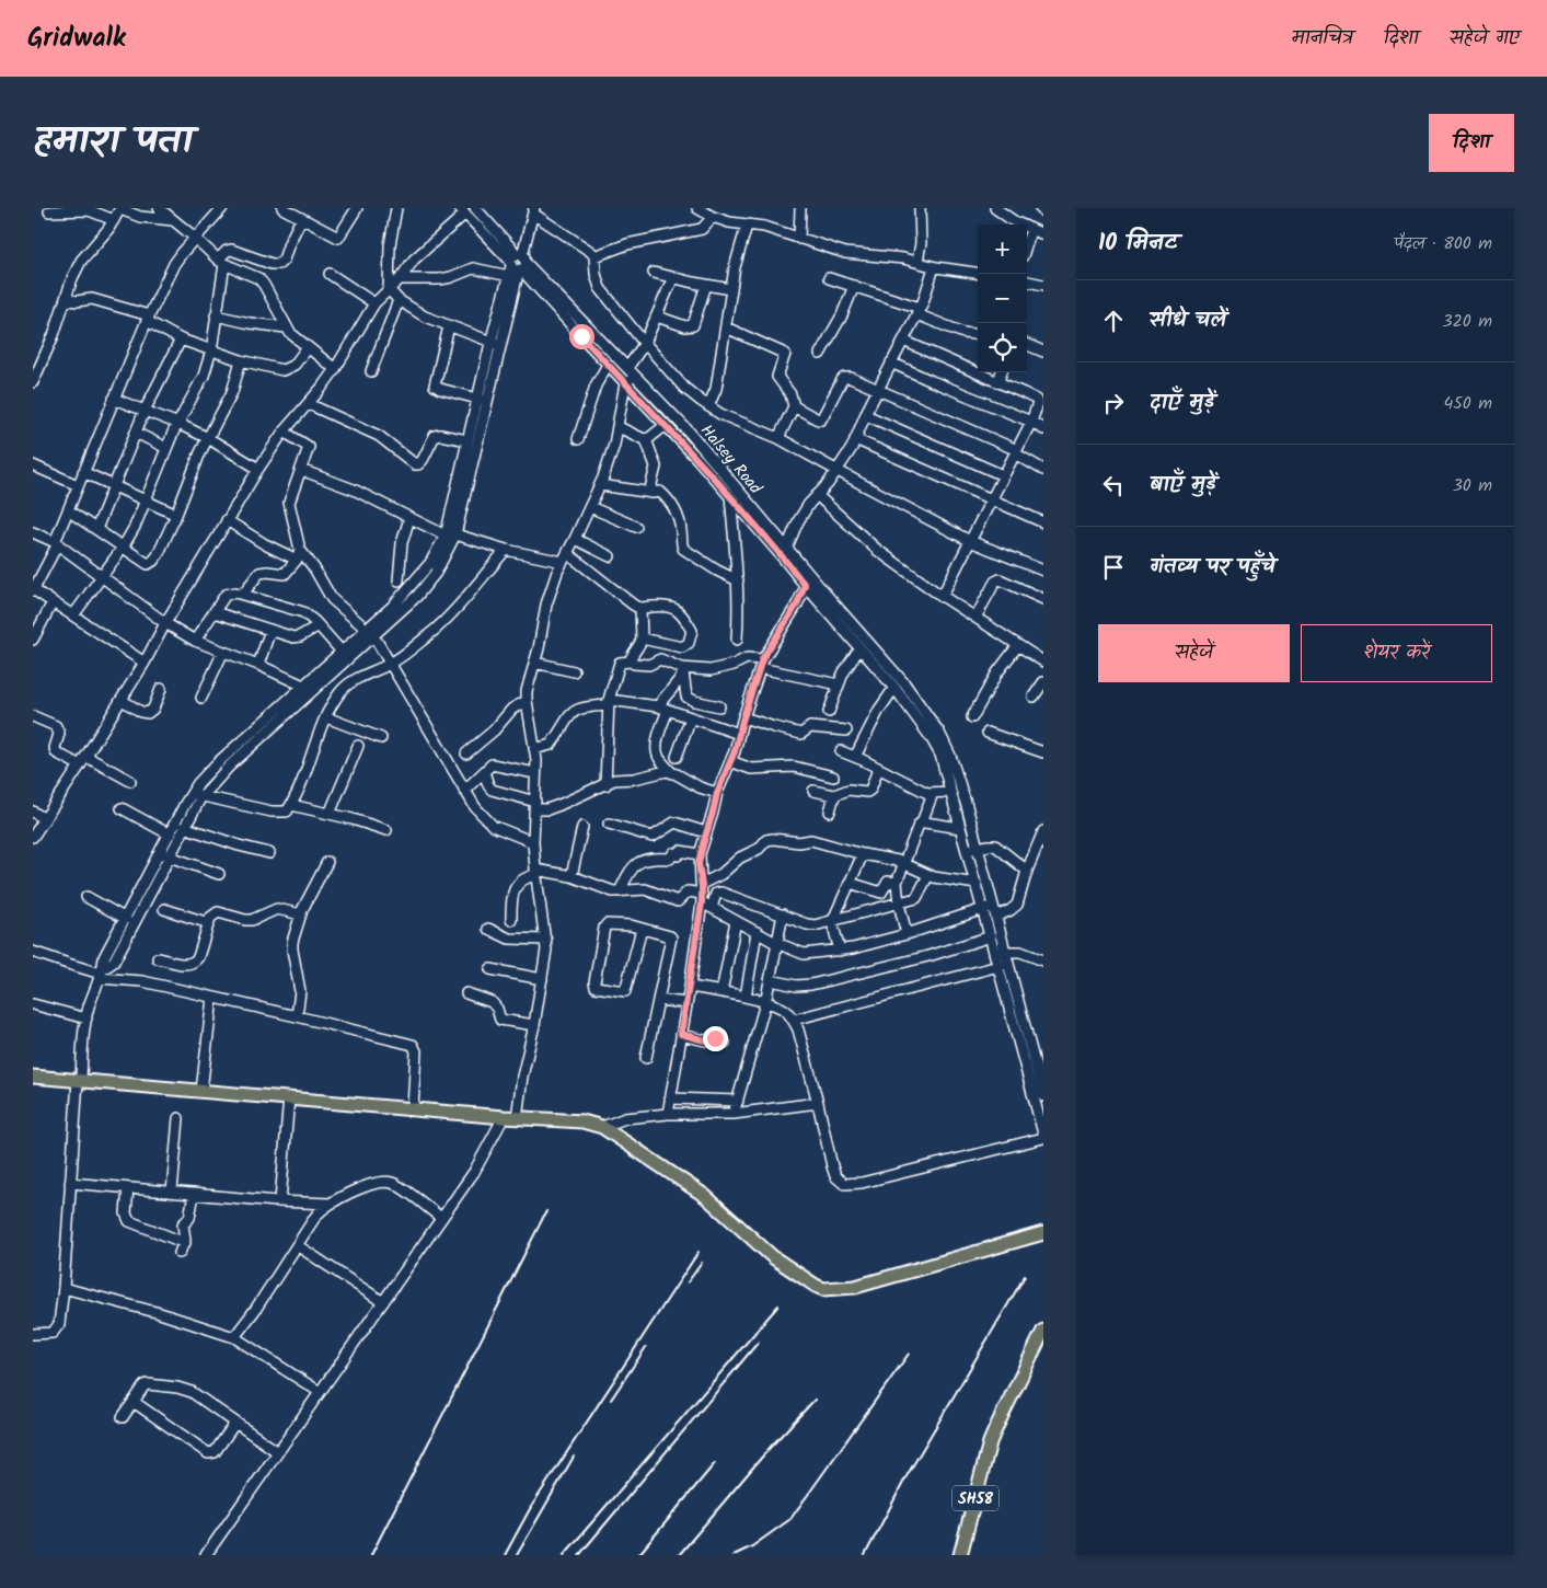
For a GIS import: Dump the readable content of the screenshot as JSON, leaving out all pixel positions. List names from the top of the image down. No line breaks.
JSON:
{"streets":{"main road":["SH58"],"street":["Halsey Road"]},"page":{"header":"Gridwalk","nav":["मानचित्र","दिशा","सहेजे गए"],"title":"हमारा पता","buttons":["दिशा",["सहेजें","शेयर करें"]],"heading":["10 मिनट","पैदल · 800 m"],"map_buttons":["+","−"],"list":[["सीधे चलें","320 m"],["दाएँ मुड़ें","450 m"],["बाएँ मुड़ें","30 m"],"गंतव्य पर पहुँचे"]}}
